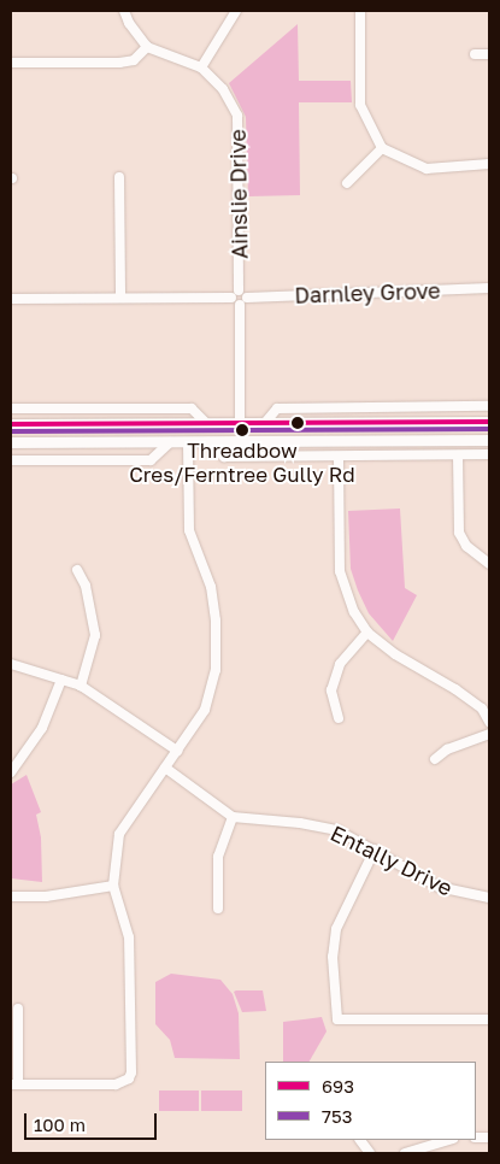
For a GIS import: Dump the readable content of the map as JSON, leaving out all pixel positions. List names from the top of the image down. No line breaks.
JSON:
{"streets":{"street":["Ainslie Drive","Darnley Grove","Entally Drive"]},"places":["Threadbow Cres/Ferntree Gully Rd"],"lines":["transit line 693","transit line 753"],"legend":["693","753"],"scale_bar":"100 m"}
